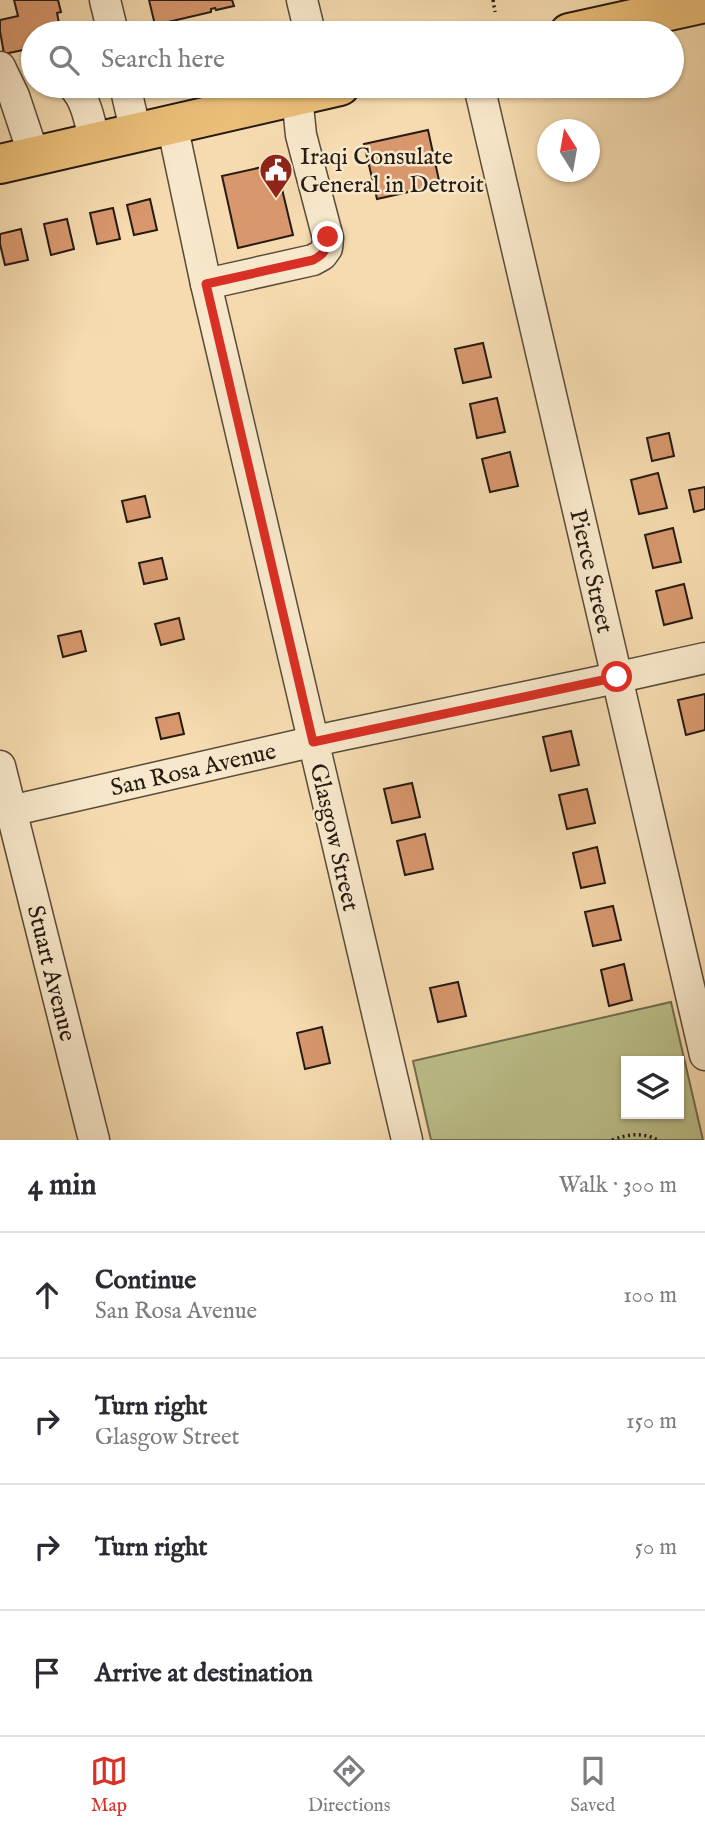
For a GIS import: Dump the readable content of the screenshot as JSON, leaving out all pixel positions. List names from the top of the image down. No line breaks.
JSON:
{"streets":{"street":["Pierce Street","San Rosa Avenue","Glasgow Street","Stuart Avenue"]},"crossings":[["Pierce Street","San Rosa Avenue"],["San Rosa Avenue","Glasgow Street"],["San Rosa Avenue","Stuart Avenue"]],"places":{"public building":["Iraqi Consulate General in Detroit"]},"north":"top","page":{"search":"Search here","heading":["4 min","Walk · 300 m"],"list":[["Continue","San Rosa Avenue","100 m"],["Turn right","Glasgow Street","150 m"],["Turn right","50 m"],"Arrive at destination"],"nav":["Map","Directions","Saved"]}}
